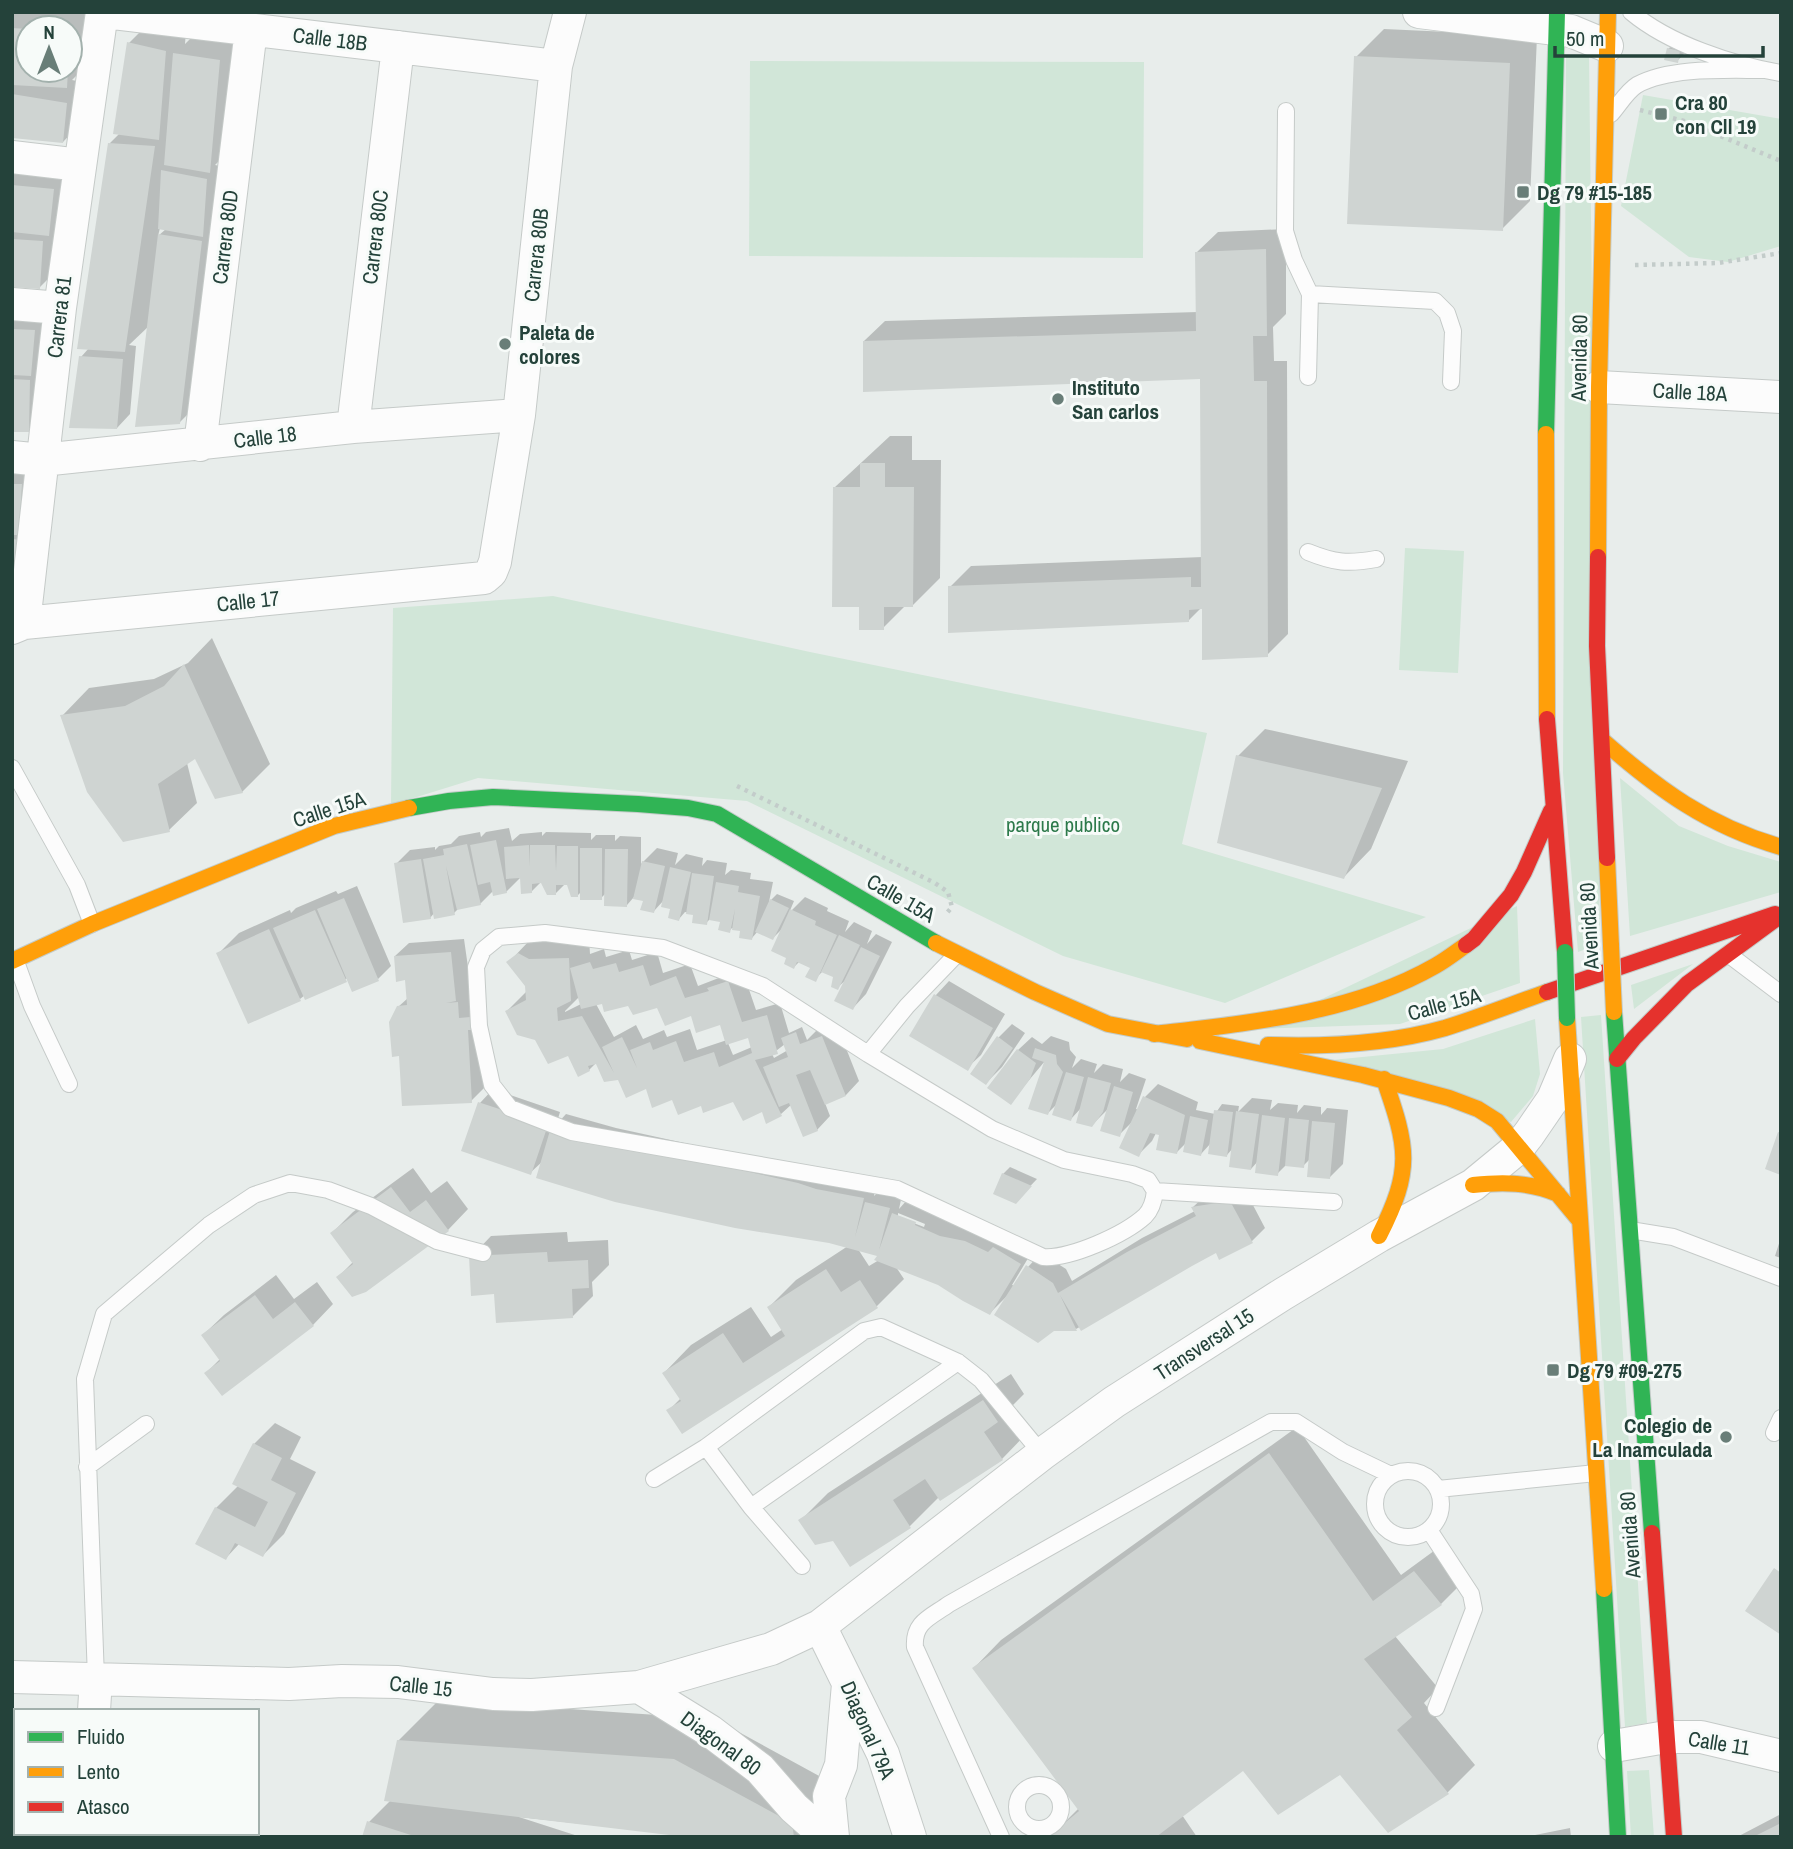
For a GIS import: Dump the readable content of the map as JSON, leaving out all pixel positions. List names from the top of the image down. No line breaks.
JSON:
{"streets":{"main road":["Avenida 80","Calle 15A"],"street":["Calle 18B","Carrera 80D","Carrera 80C","Carrera 80B","Carrera 81","Calle 18A","Calle 18","Calle 17","Transversal 15","Calle 15","Diagonal 79A","Diagonal 80","Calle 11"]},"crossings":[["Calle 18B","Carrera 80D"],["Calle 18B","Carrera 80C"],["Calle 18B","Carrera 80B"],["Calle 18B","Carrera 81"],["Carrera 80D","Calle 18"],["Carrera 80C","Calle 18"],["Carrera 80B","Calle 18"],["Carrera 80B","Calle 17"],["Carrera 81","Calle 18"],["Carrera 81","Calle 17"],["Avenida 80","Calle 18A"],["Avenida 80","Transversal 15"],["Avenida 80","Calle 11"],["Transversal 15","Calle 15"],["Transversal 15","Diagonal 79A"],["Calle 15","Diagonal 79A"],["Calle 15","Diagonal 80"]],"parks":["parque publico"],"places":{"transit":["Cra 80 con Cll 19","Dg 79 #15-185","Dg 79 #09-275"],"other":["Paleta de colores","Instituto San carlos","Colegio de La Inamculada"]},"legend":["Fluido","Lento","Atasco"],"scale_bar":"50 m","north":"top"}
